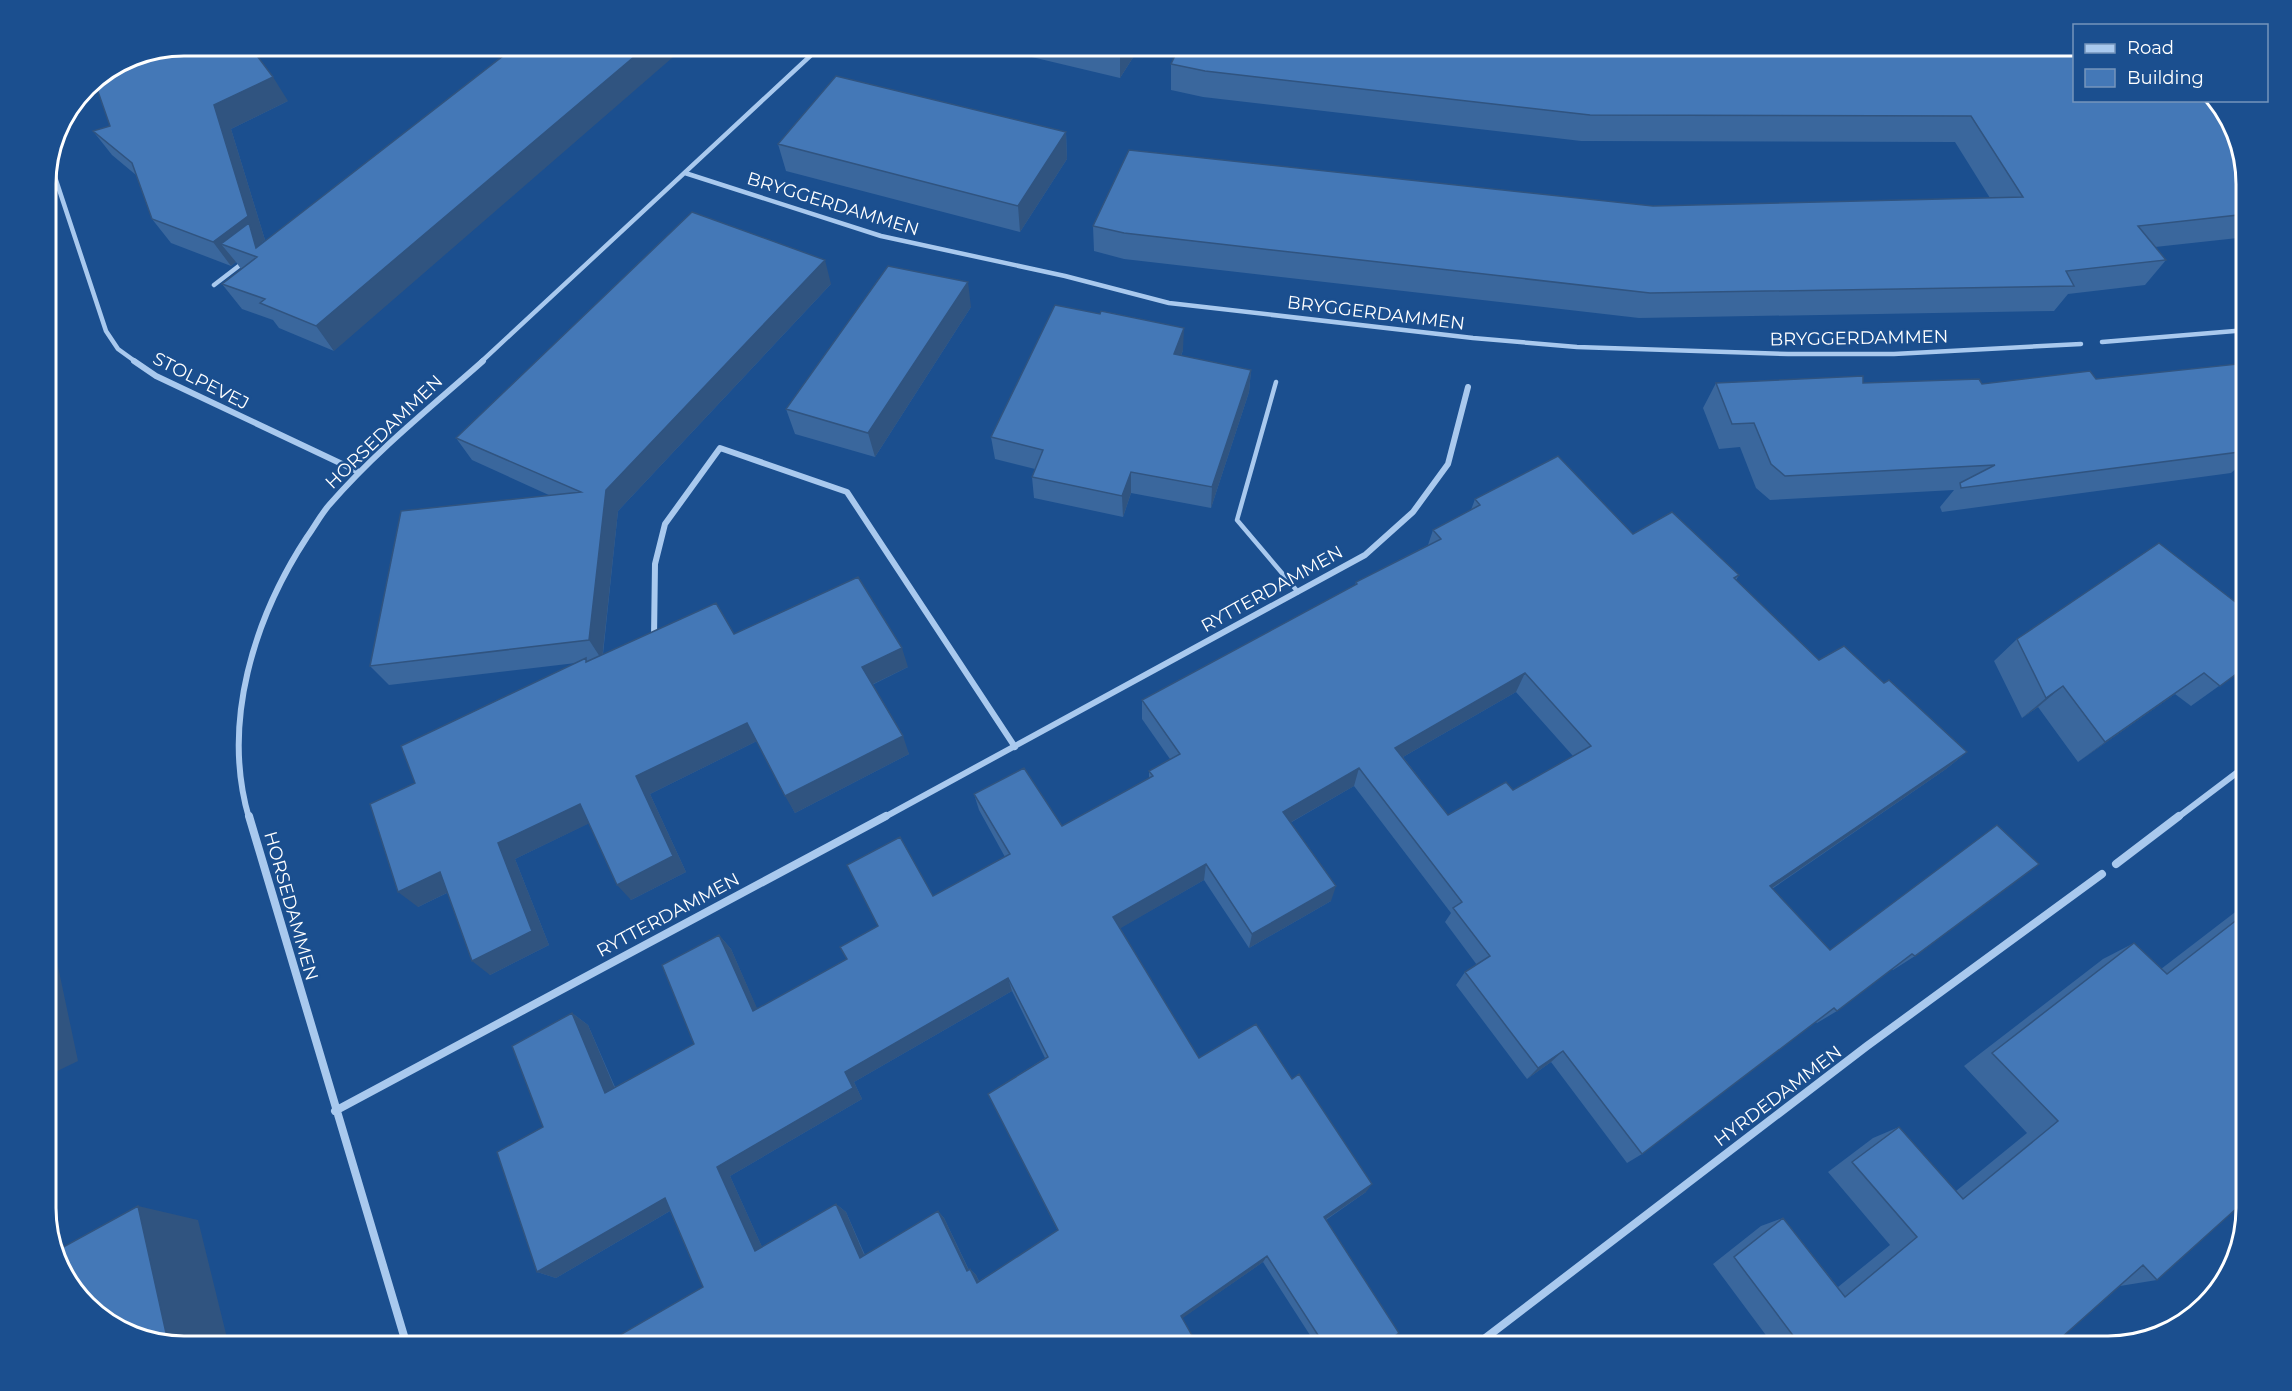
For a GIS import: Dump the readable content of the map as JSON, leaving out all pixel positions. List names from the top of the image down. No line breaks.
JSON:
{"streets":{"street":["BRYGGERDAMMEN","STOLPEVEJ","HORSEDAMMEN","RYTTERDAMMEN","HYRDEDAMMEN"]},"crossings":[["BRYGGERDAMMEN","HORSEDAMMEN"],["STOLPEVEJ","HORSEDAMMEN"],["HORSEDAMMEN","RYTTERDAMMEN"]],"legend":["Road","Building"]}
